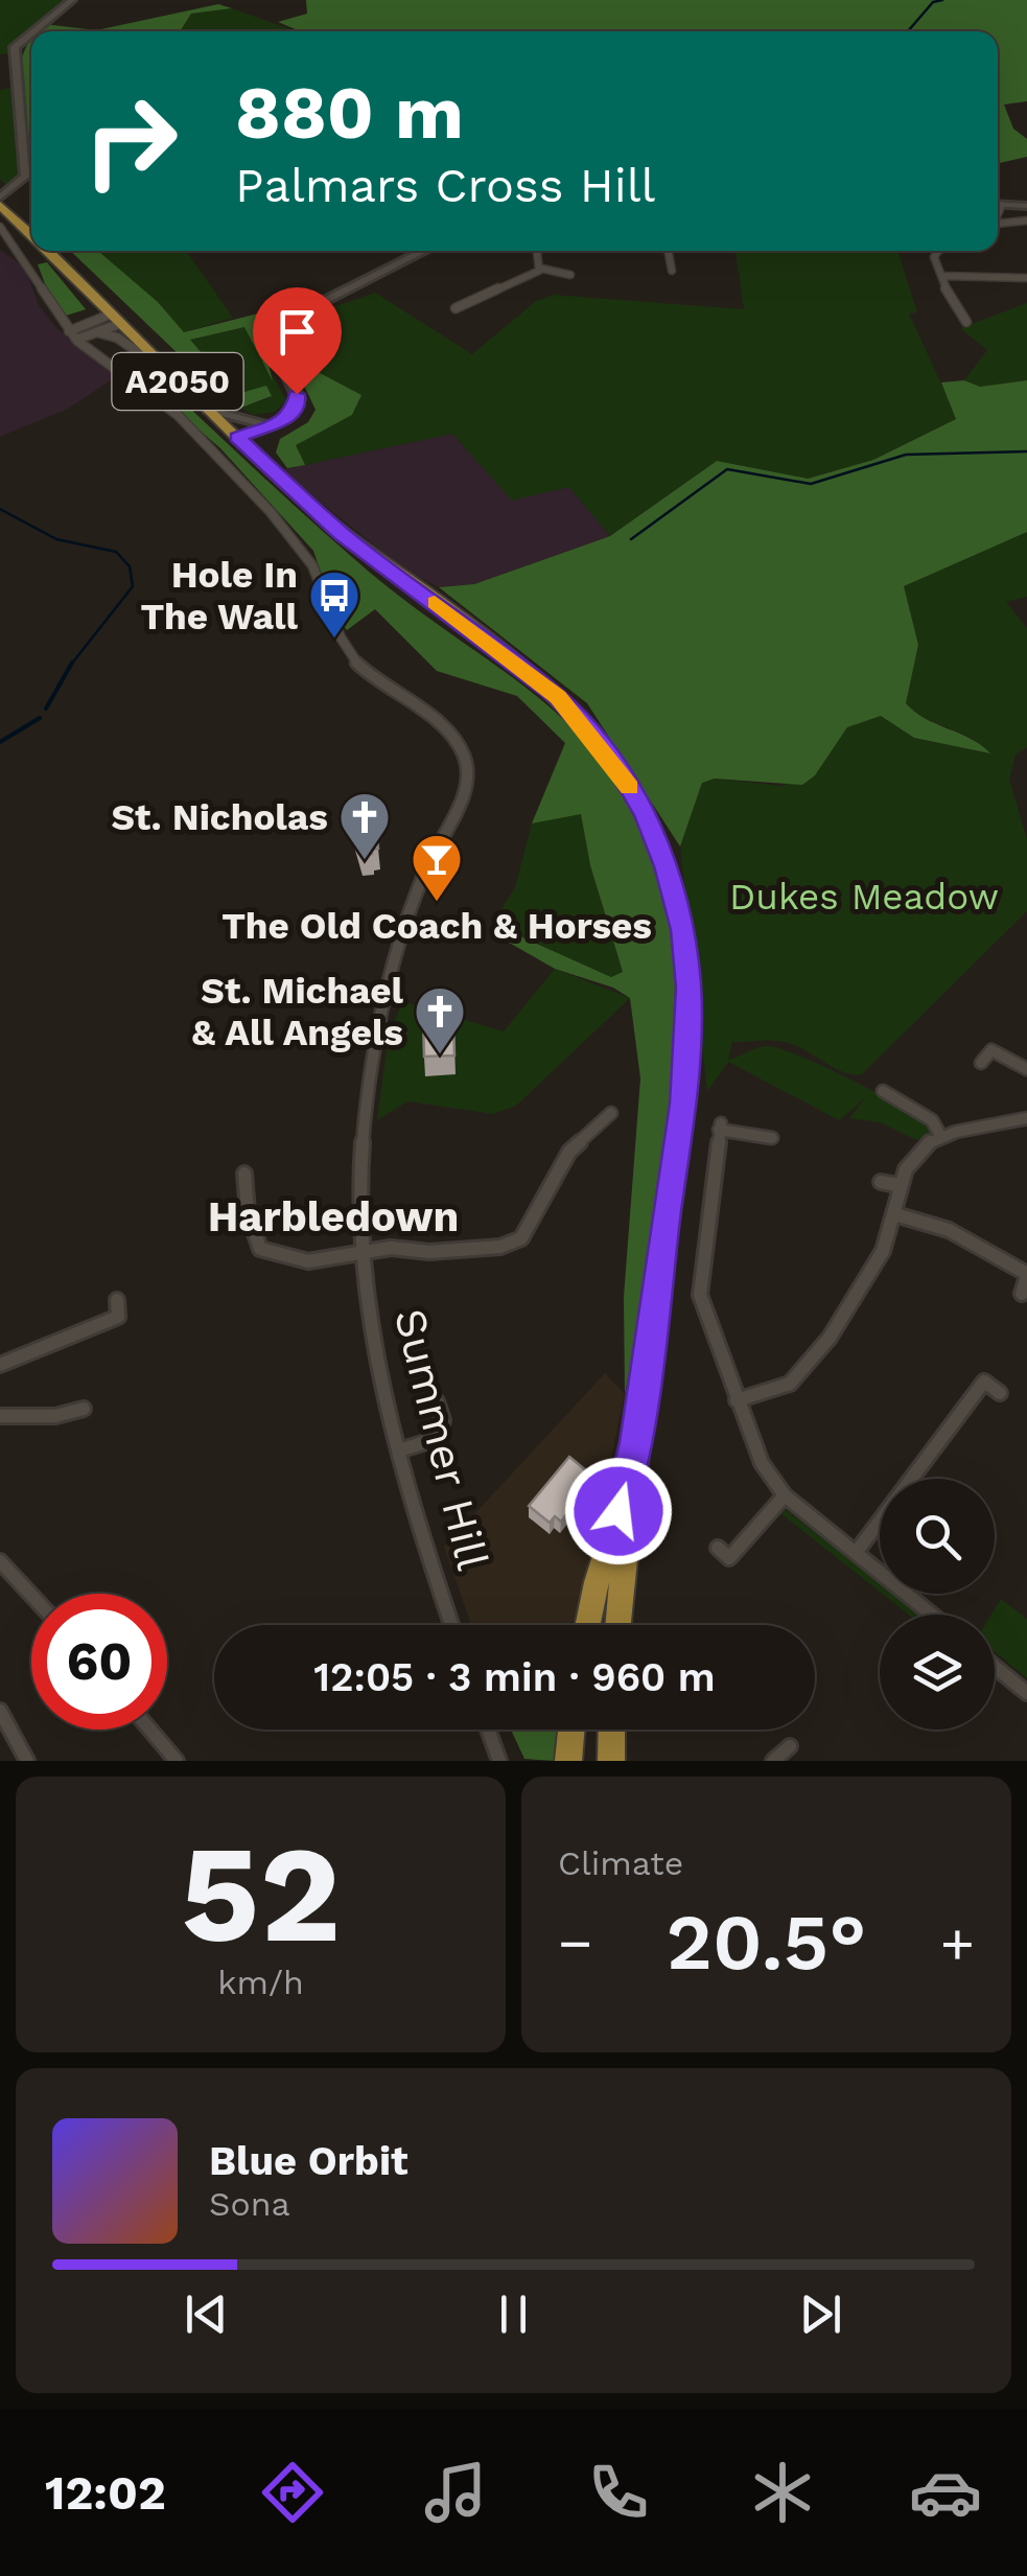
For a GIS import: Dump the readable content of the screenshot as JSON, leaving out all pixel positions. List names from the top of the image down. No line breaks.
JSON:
{"streets":{"main road":["A2050"],"street":["Summer Hill"]},"districts":["Harbledown"],"parks":["Dukes Meadow"],"places":{"bus stop":["Hole In The Wall"],"church":["St. Nicholas","St. Michael & All Angels"],"bar":["The Old Coach & Horses"]},"page":{"turn":["880 m","Palmars Cross Hill"],"limit":"60","trip":"12:05 · 3 min · 960 m","tile":[["52","km/h"],"Climate"],"heat":["−","20.5°","+"],"song":["Blue Orbit","Sona"],"tabs":"12:02"}}
